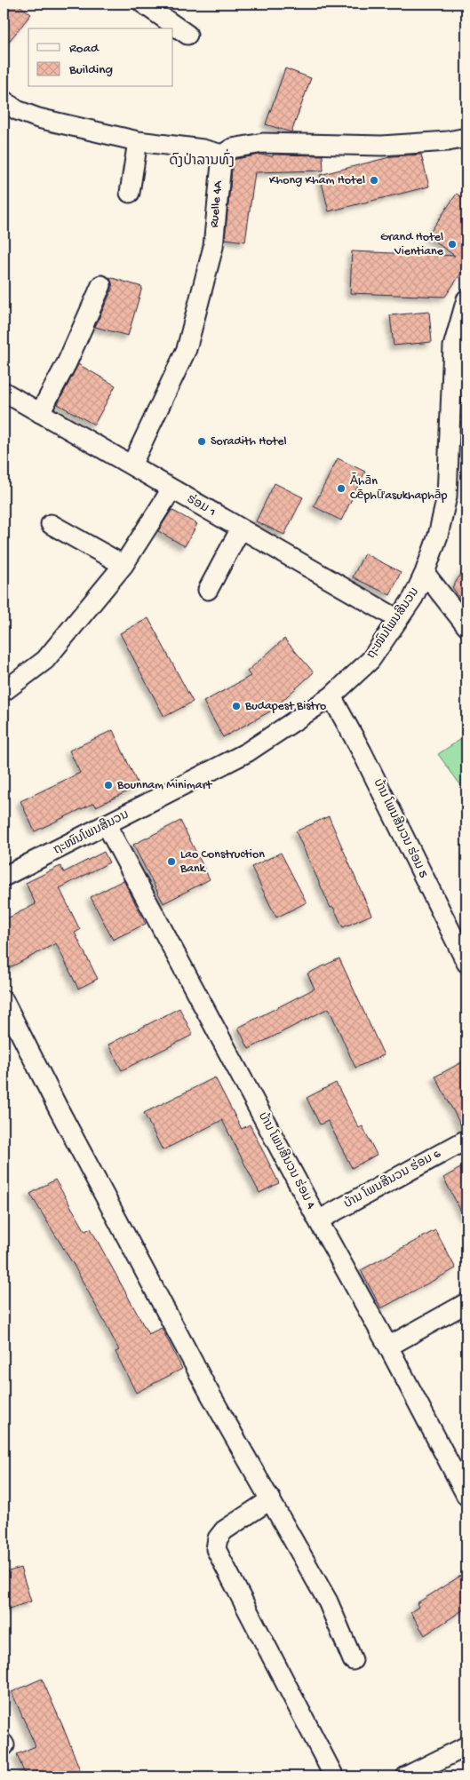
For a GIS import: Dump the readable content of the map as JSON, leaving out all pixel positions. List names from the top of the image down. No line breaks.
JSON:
{"streets":{"street":["Ruelle 4A","ຮ່ອມ 1","ຖະໜົນໂພນສີນວນ","ບ້ານ ໂພນສີນວນ ຮ່ອມ 5","ບ້ານ ໂພນສີນວນ ຮ່ອມ 4","ບ້ານ ໂພນສີນວນ ຮ່ອມ 6"]},"crossings":[["Ruelle 4A","ຮ່ອມ 1"],["ຮ່ອມ 1","ຖະໜົນໂພນສີນວນ"],["ຖະໜົນໂພນສີນວນ","ບ້ານ ໂພນສີນວນ ຮ່ອມ 5"],["ຖະໜົນໂພນສີນວນ","ບ້ານ ໂພນສີນວນ ຮ່ອມ 4"],["ບ້ານ ໂພນສີນວນ ຮ່ອມ 4","ບ້ານ ໂພນສີນວນ ຮ່ອມ 6"]],"districts":["ດົງປ່າລານທົ່ງ"],"places":["Khong Kham Hotel","Grand Hotel Vientiane","Soradith Hotel","Āhān Cēphư̄asukhaphāp","Budapest Bistro","Bounnam Minimart","Lao Construction Bank"],"legend":["Road","Building"]}
